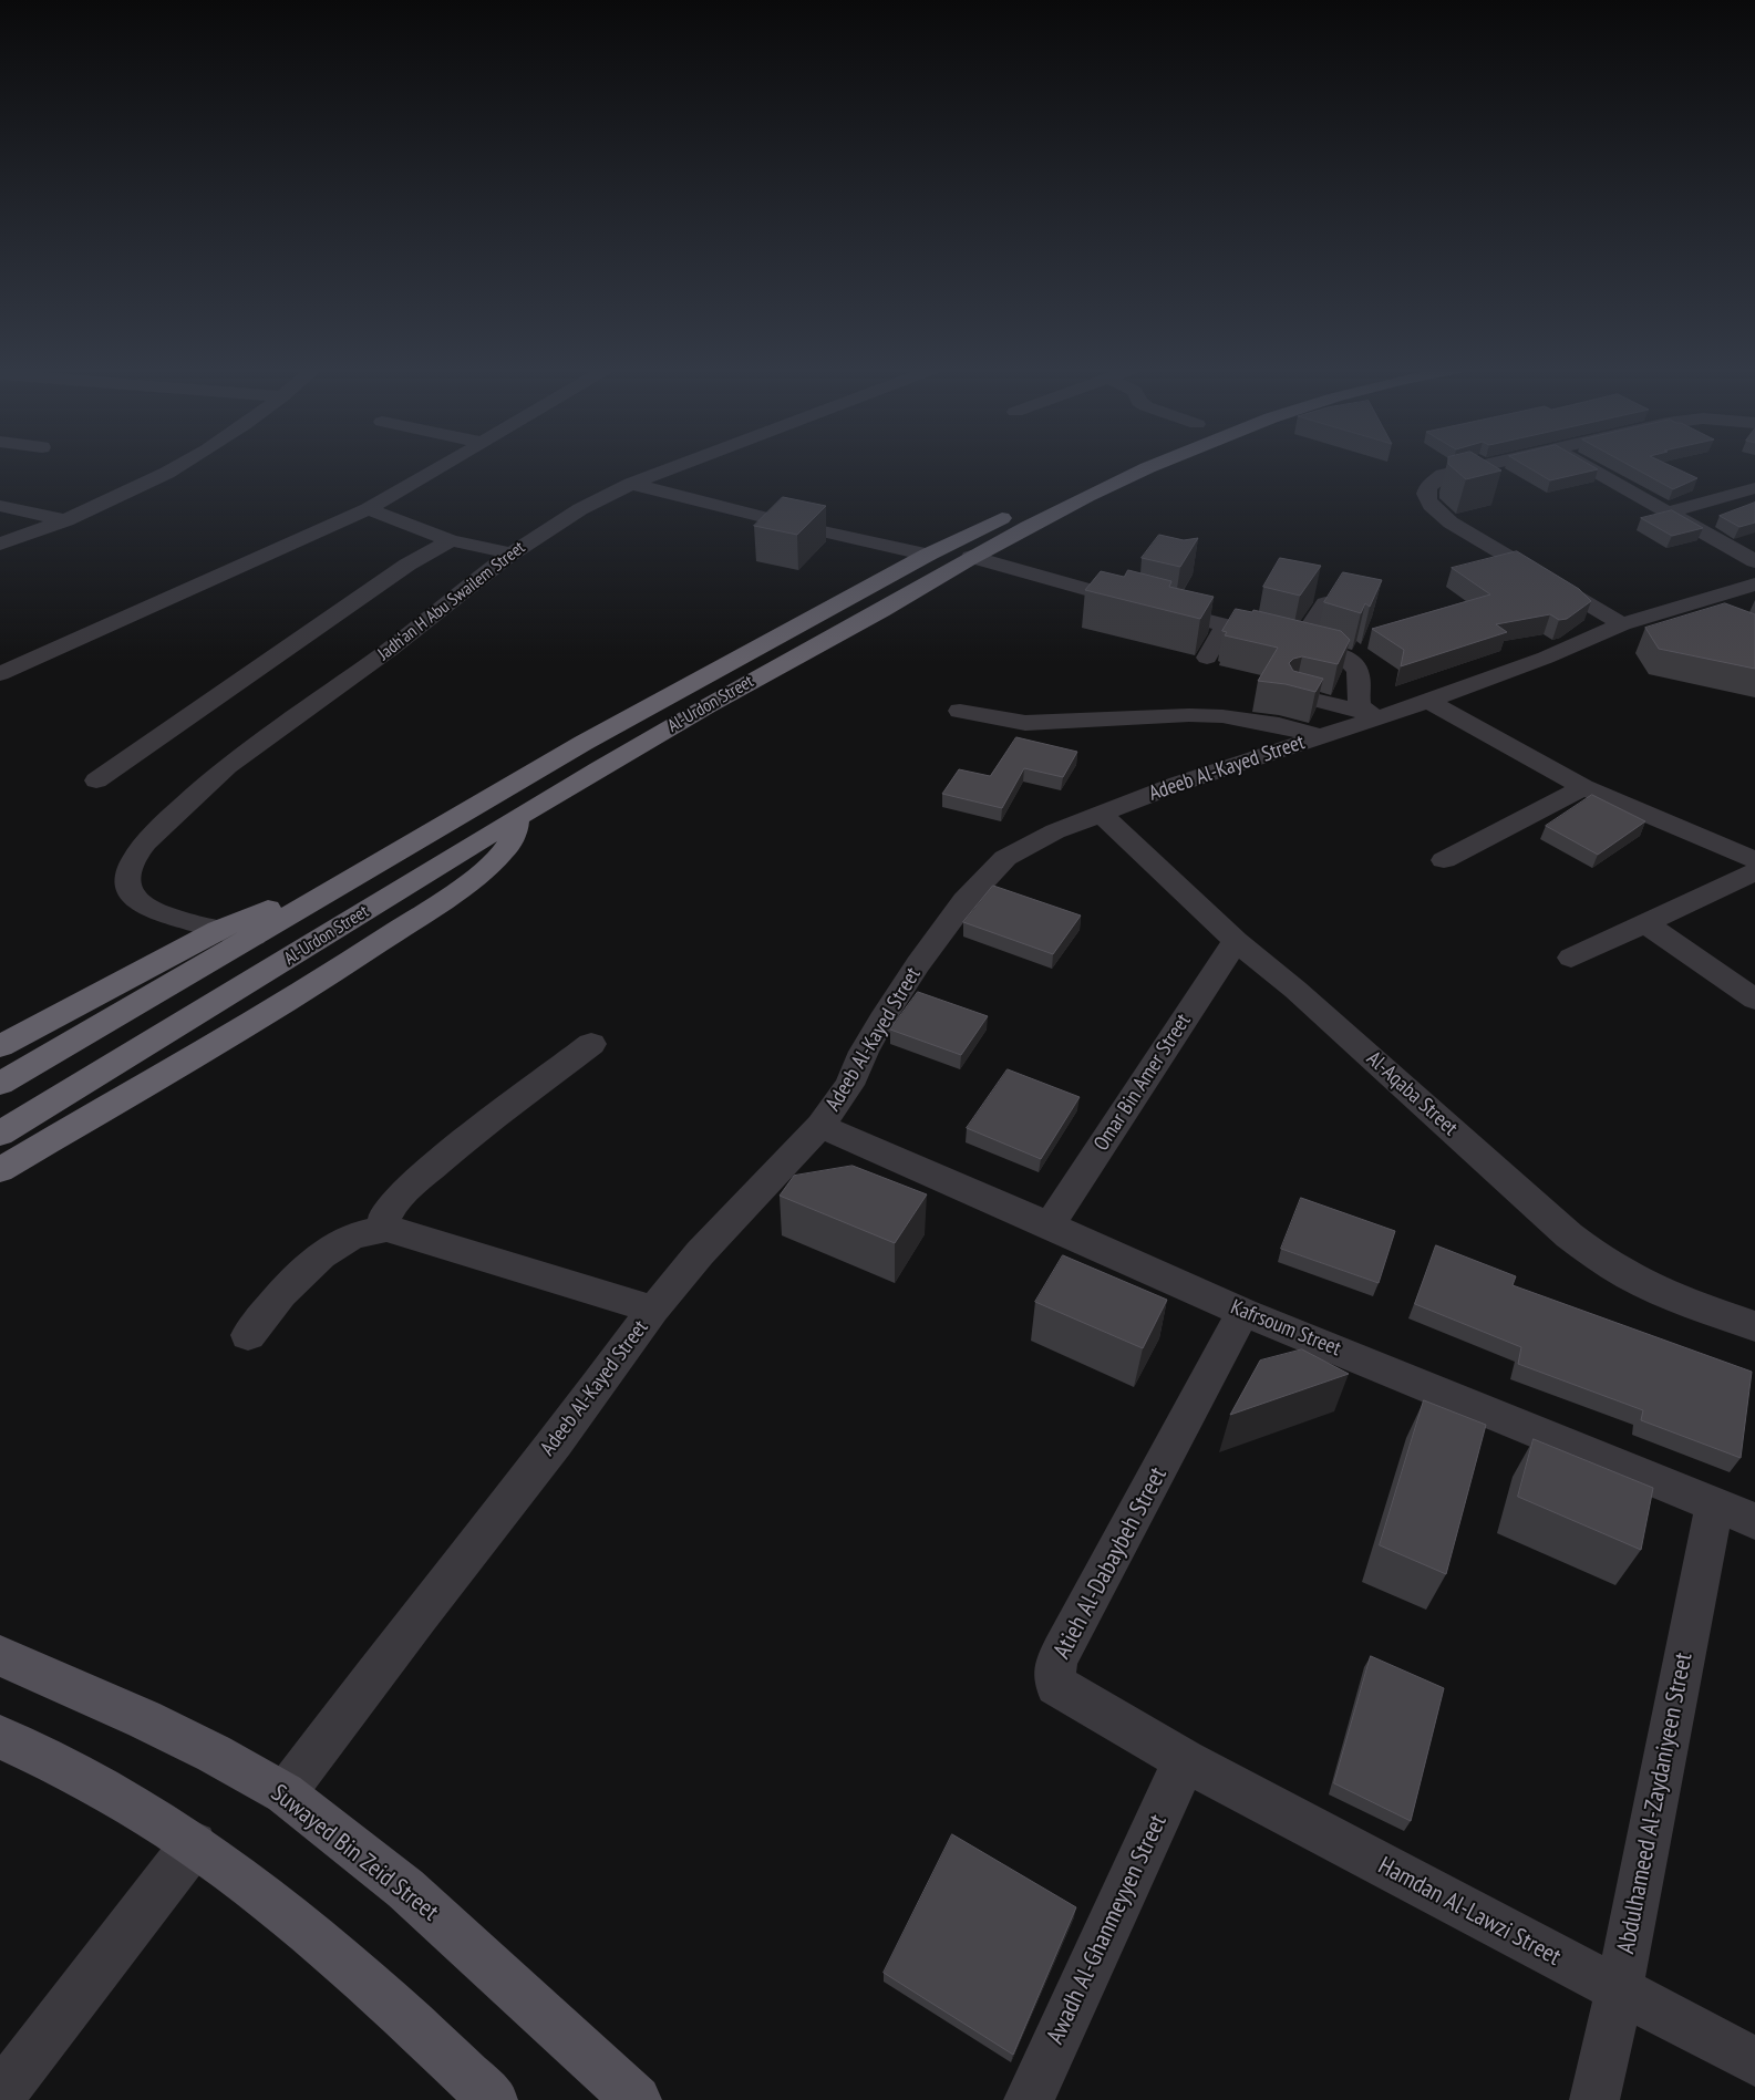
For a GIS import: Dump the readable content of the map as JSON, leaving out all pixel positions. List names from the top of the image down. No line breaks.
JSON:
{"streets":{"highway":["Al-Urdon Street"],"main road":["Suwayed Bin Zeid Street"],"street":["Jadh‘an H Abu Swailem Street","Adeeb Al-Kayed Street","Omar Bin Amer Street","Al-Aqaba Street","Kafrsoum Street","Atieh Al-Dabaybeh Street","Abdulhameed Al-Zaydaniyeen Street","Hamdan Al-Lawzi Street","Awadh Al-Ghanmeyyen Street"]},"crossings":[["Jadh‘an H Abu Swailem Street","Al-Urdon Street"],["Adeeb Al-Kayed Street","Al-Aqaba Street"],["Adeeb Al-Kayed Street","Kafrsoum Street"],["Adeeb Al-Kayed Street","Suwayed Bin Zeid Street"],["Omar Bin Amer Street","Al-Aqaba Street"],["Omar Bin Amer Street","Kafrsoum Street"],["Kafrsoum Street","Atieh Al-Dabaybeh Street"],["Kafrsoum Street","Abdulhameed Al-Zaydaniyeen Street"],["Atieh Al-Dabaybeh Street","Hamdan Al-Lawzi Street"],["Atieh Al-Dabaybeh Street","Awadh Al-Ghanmeyyen Street"],["Abdulhameed Al-Zaydaniyeen Street","Hamdan Al-Lawzi Street"],["Hamdan Al-Lawzi Street","Awadh Al-Ghanmeyyen Street"]]}
